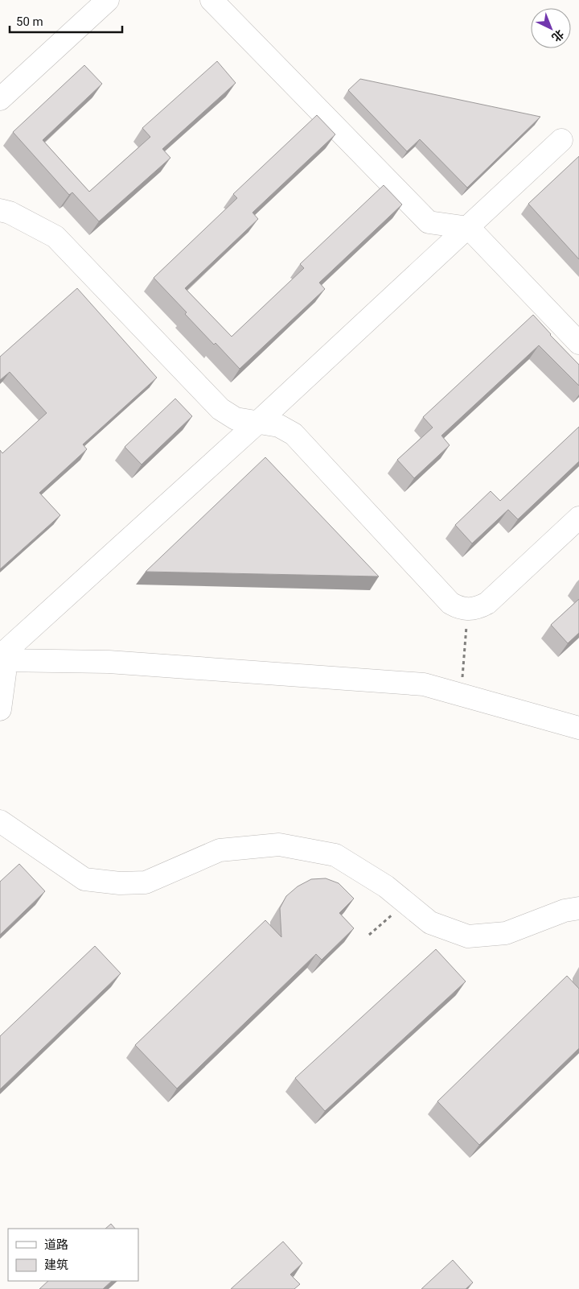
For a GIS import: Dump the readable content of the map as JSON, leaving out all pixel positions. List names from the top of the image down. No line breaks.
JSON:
{"legend":["道路","建筑"],"scale_bar":"50 m","north":"bottom right"}
